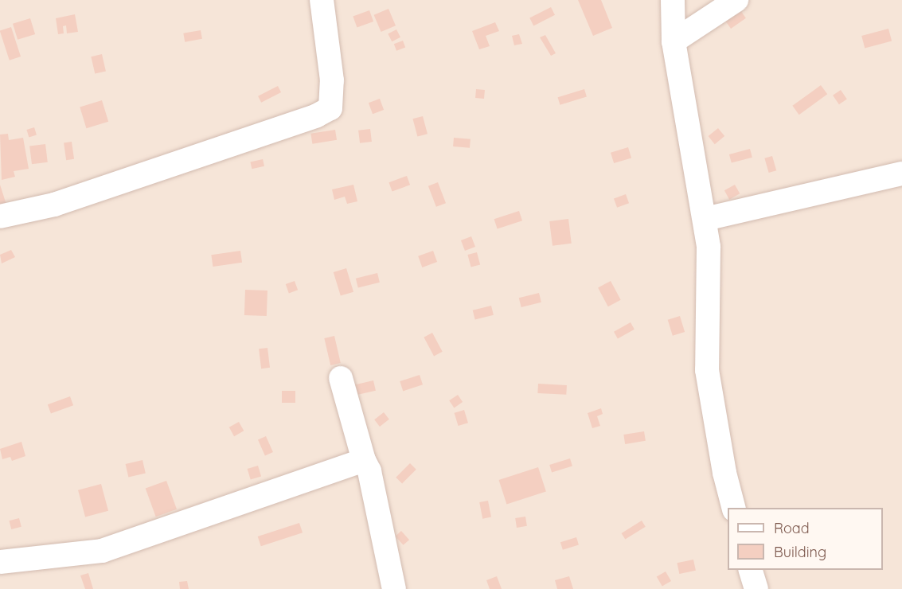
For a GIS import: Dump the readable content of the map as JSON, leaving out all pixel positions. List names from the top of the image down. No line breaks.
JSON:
{"legend":["Road","Building"]}
